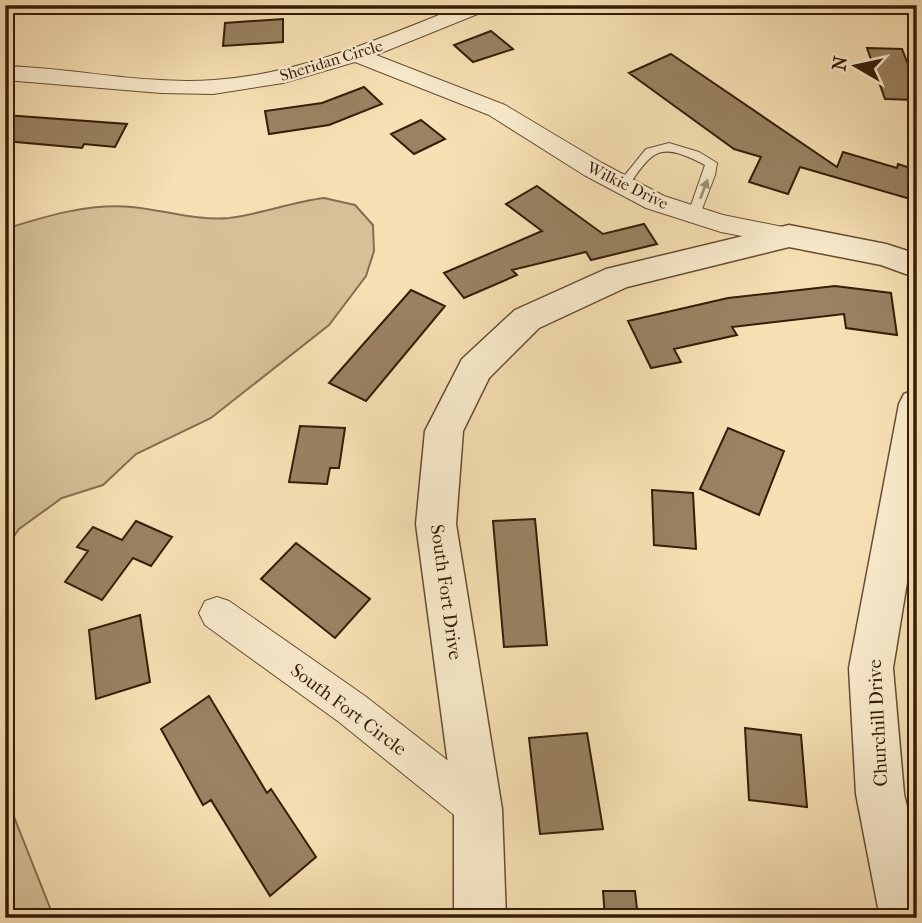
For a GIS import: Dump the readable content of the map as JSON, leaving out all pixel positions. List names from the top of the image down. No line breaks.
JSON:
{"streets":{"street":["Sheridan Circle","Wilkie Drive","South Fort Drive","South Fort Circle","Churchill Drive"]},"crossings":[["Sheridan Circle","Wilkie Drive"],["Wilkie Drive","South Fort Drive"],["South Fort Drive","South Fort Circle"]],"north":"left"}
